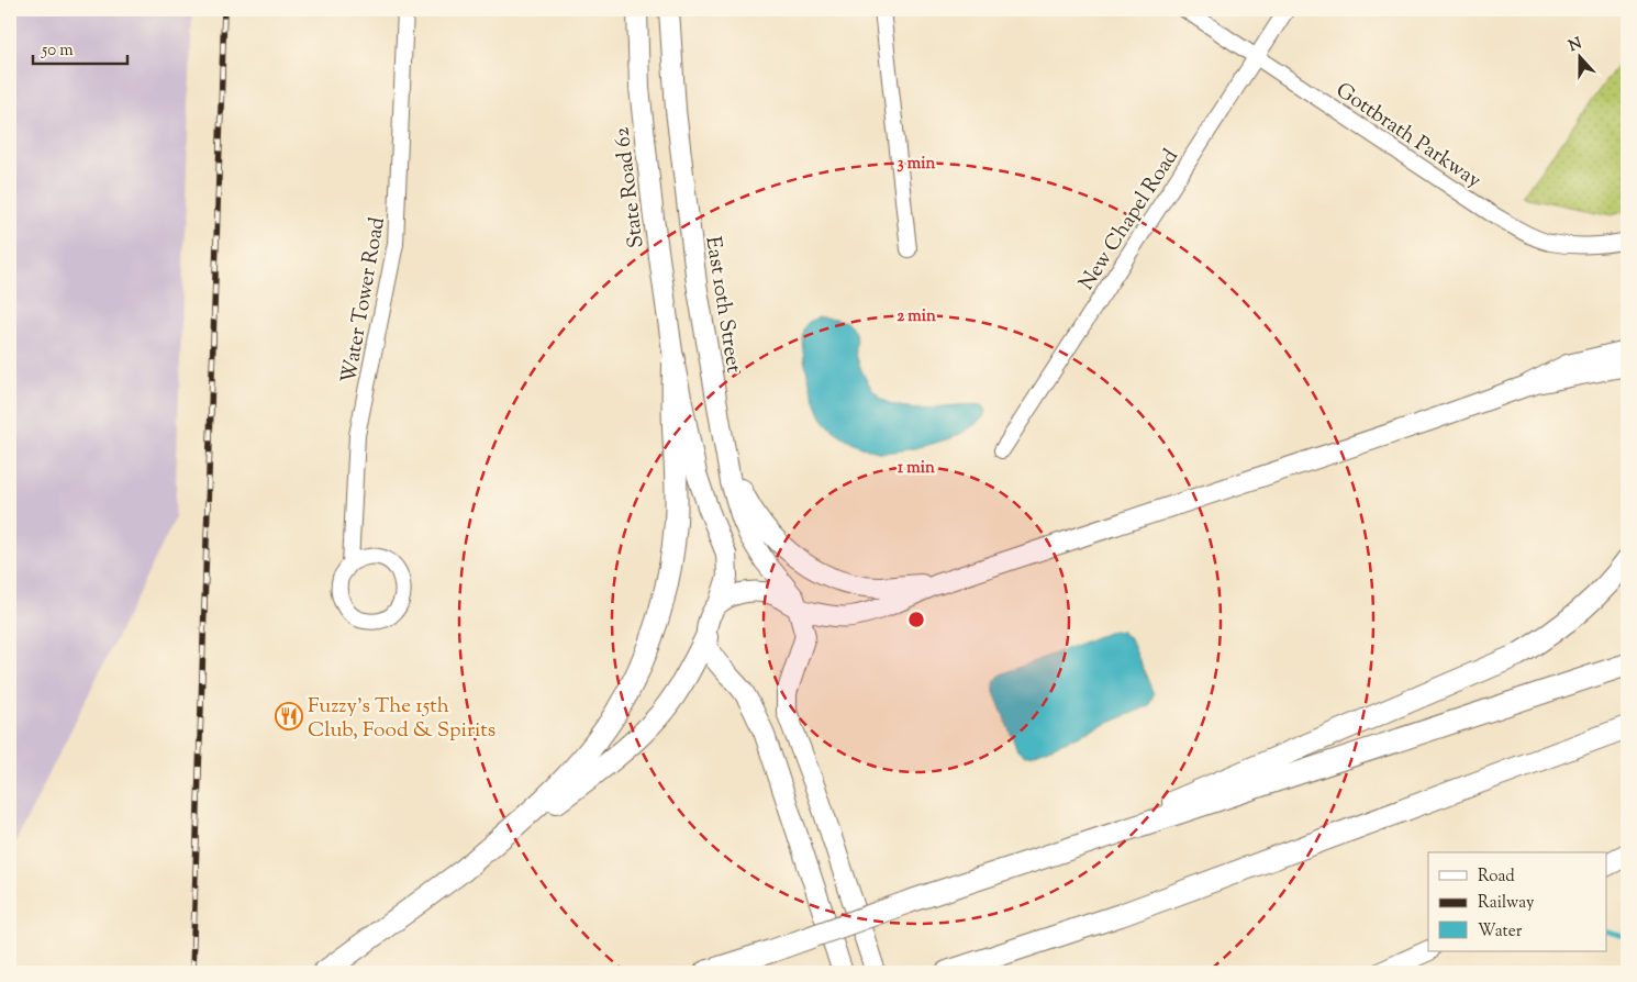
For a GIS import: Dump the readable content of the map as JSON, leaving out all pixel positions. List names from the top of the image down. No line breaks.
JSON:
{"streets":{"main road":["State Road 62","East 10th Street"],"street":["Gottbrath Parkway","New Chapel Road","Water Tower Road"]},"crossings":[["Gottbrath Parkway","New Chapel Road"]],"places":{"restaurant":["Fuzzy’s The 15th Club, Food & Spirits"]},"legend":["Road","Railway","Water"],"scale_bar":"50 m","north":"top","rings":["3 min","2 min","1 min"]}
